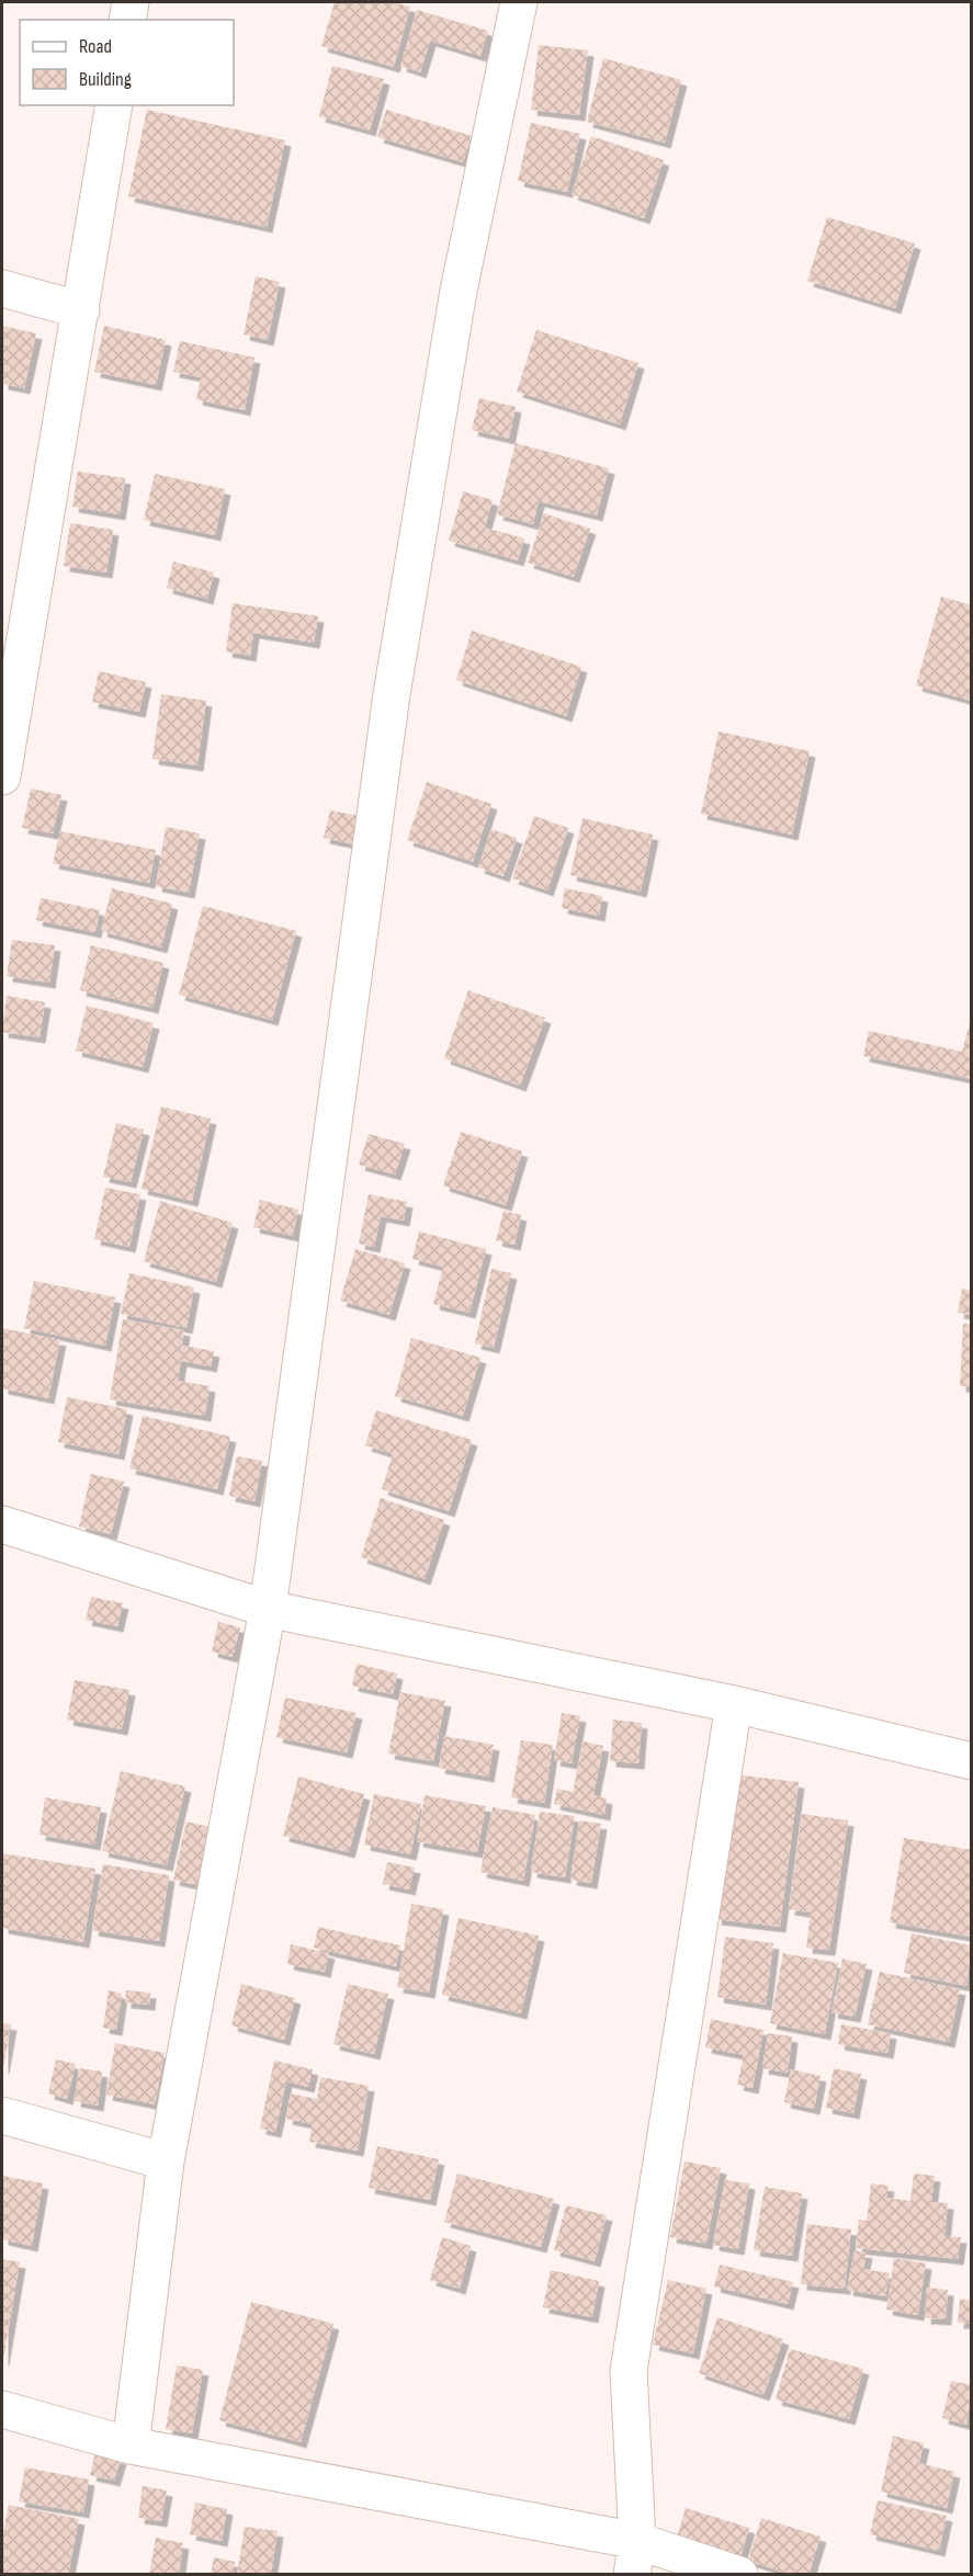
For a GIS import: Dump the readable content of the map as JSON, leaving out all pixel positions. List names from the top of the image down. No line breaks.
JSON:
{"legend":["Road","Building"]}
